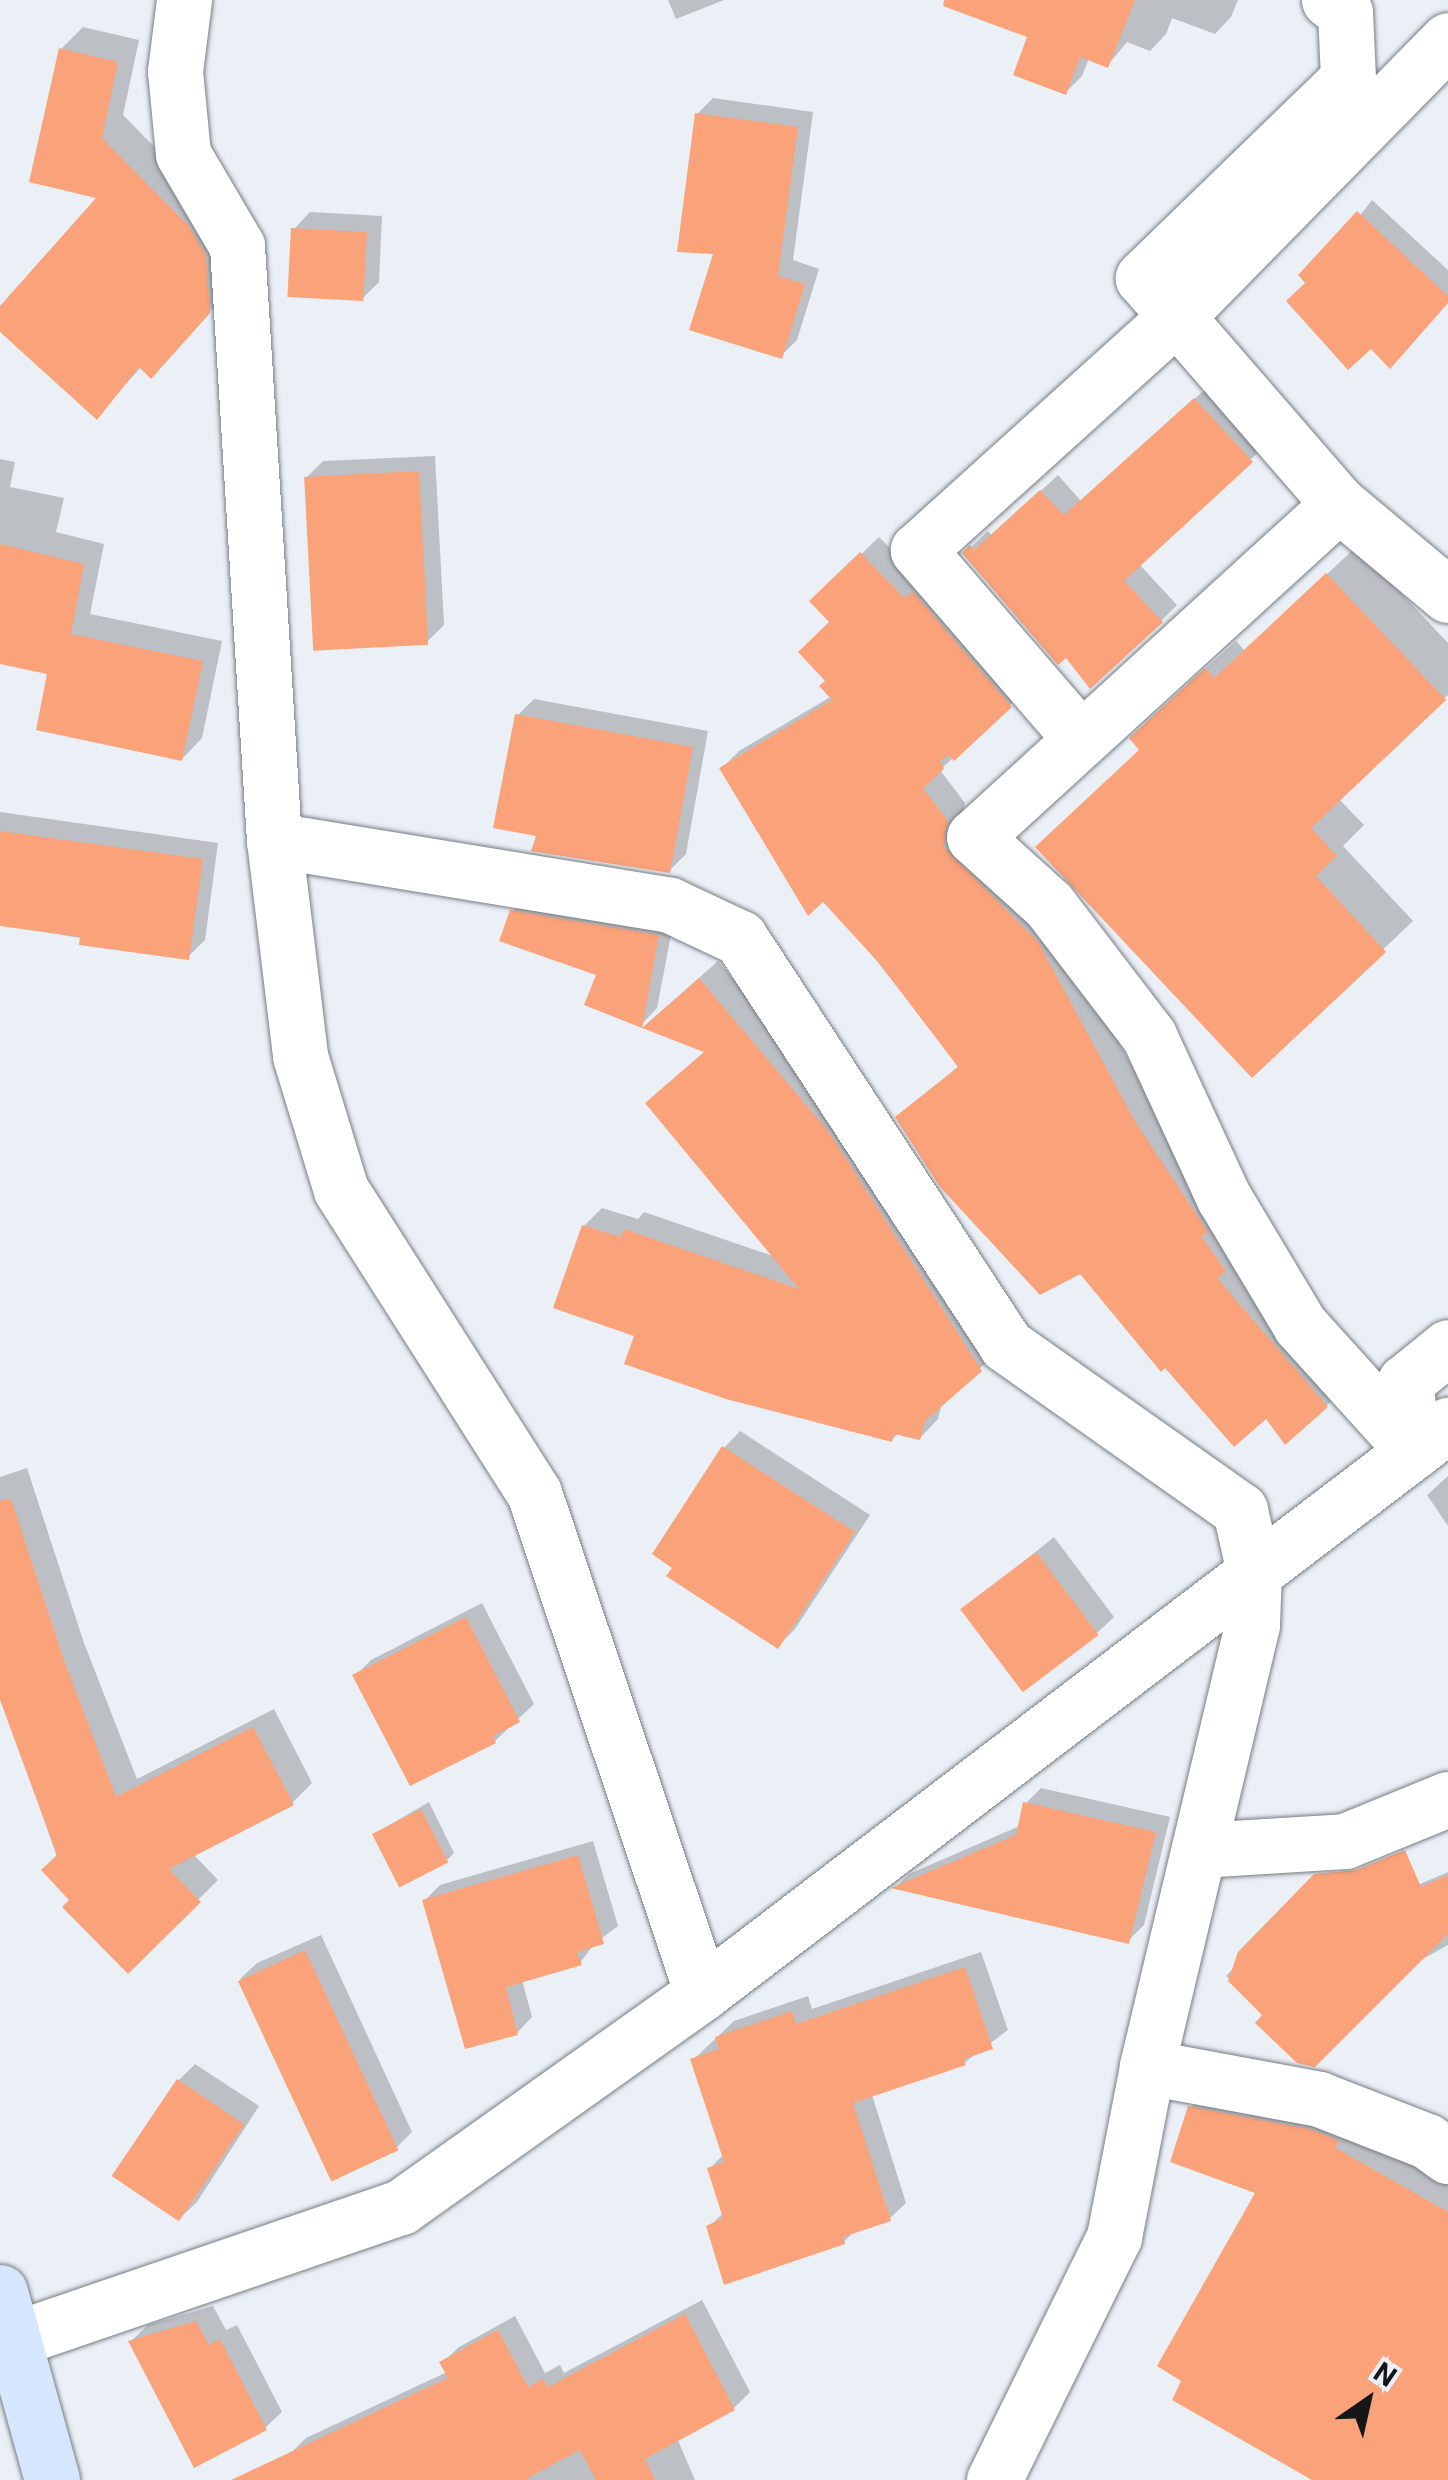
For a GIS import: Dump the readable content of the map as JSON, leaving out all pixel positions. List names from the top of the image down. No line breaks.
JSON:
{"north":"top right"}
